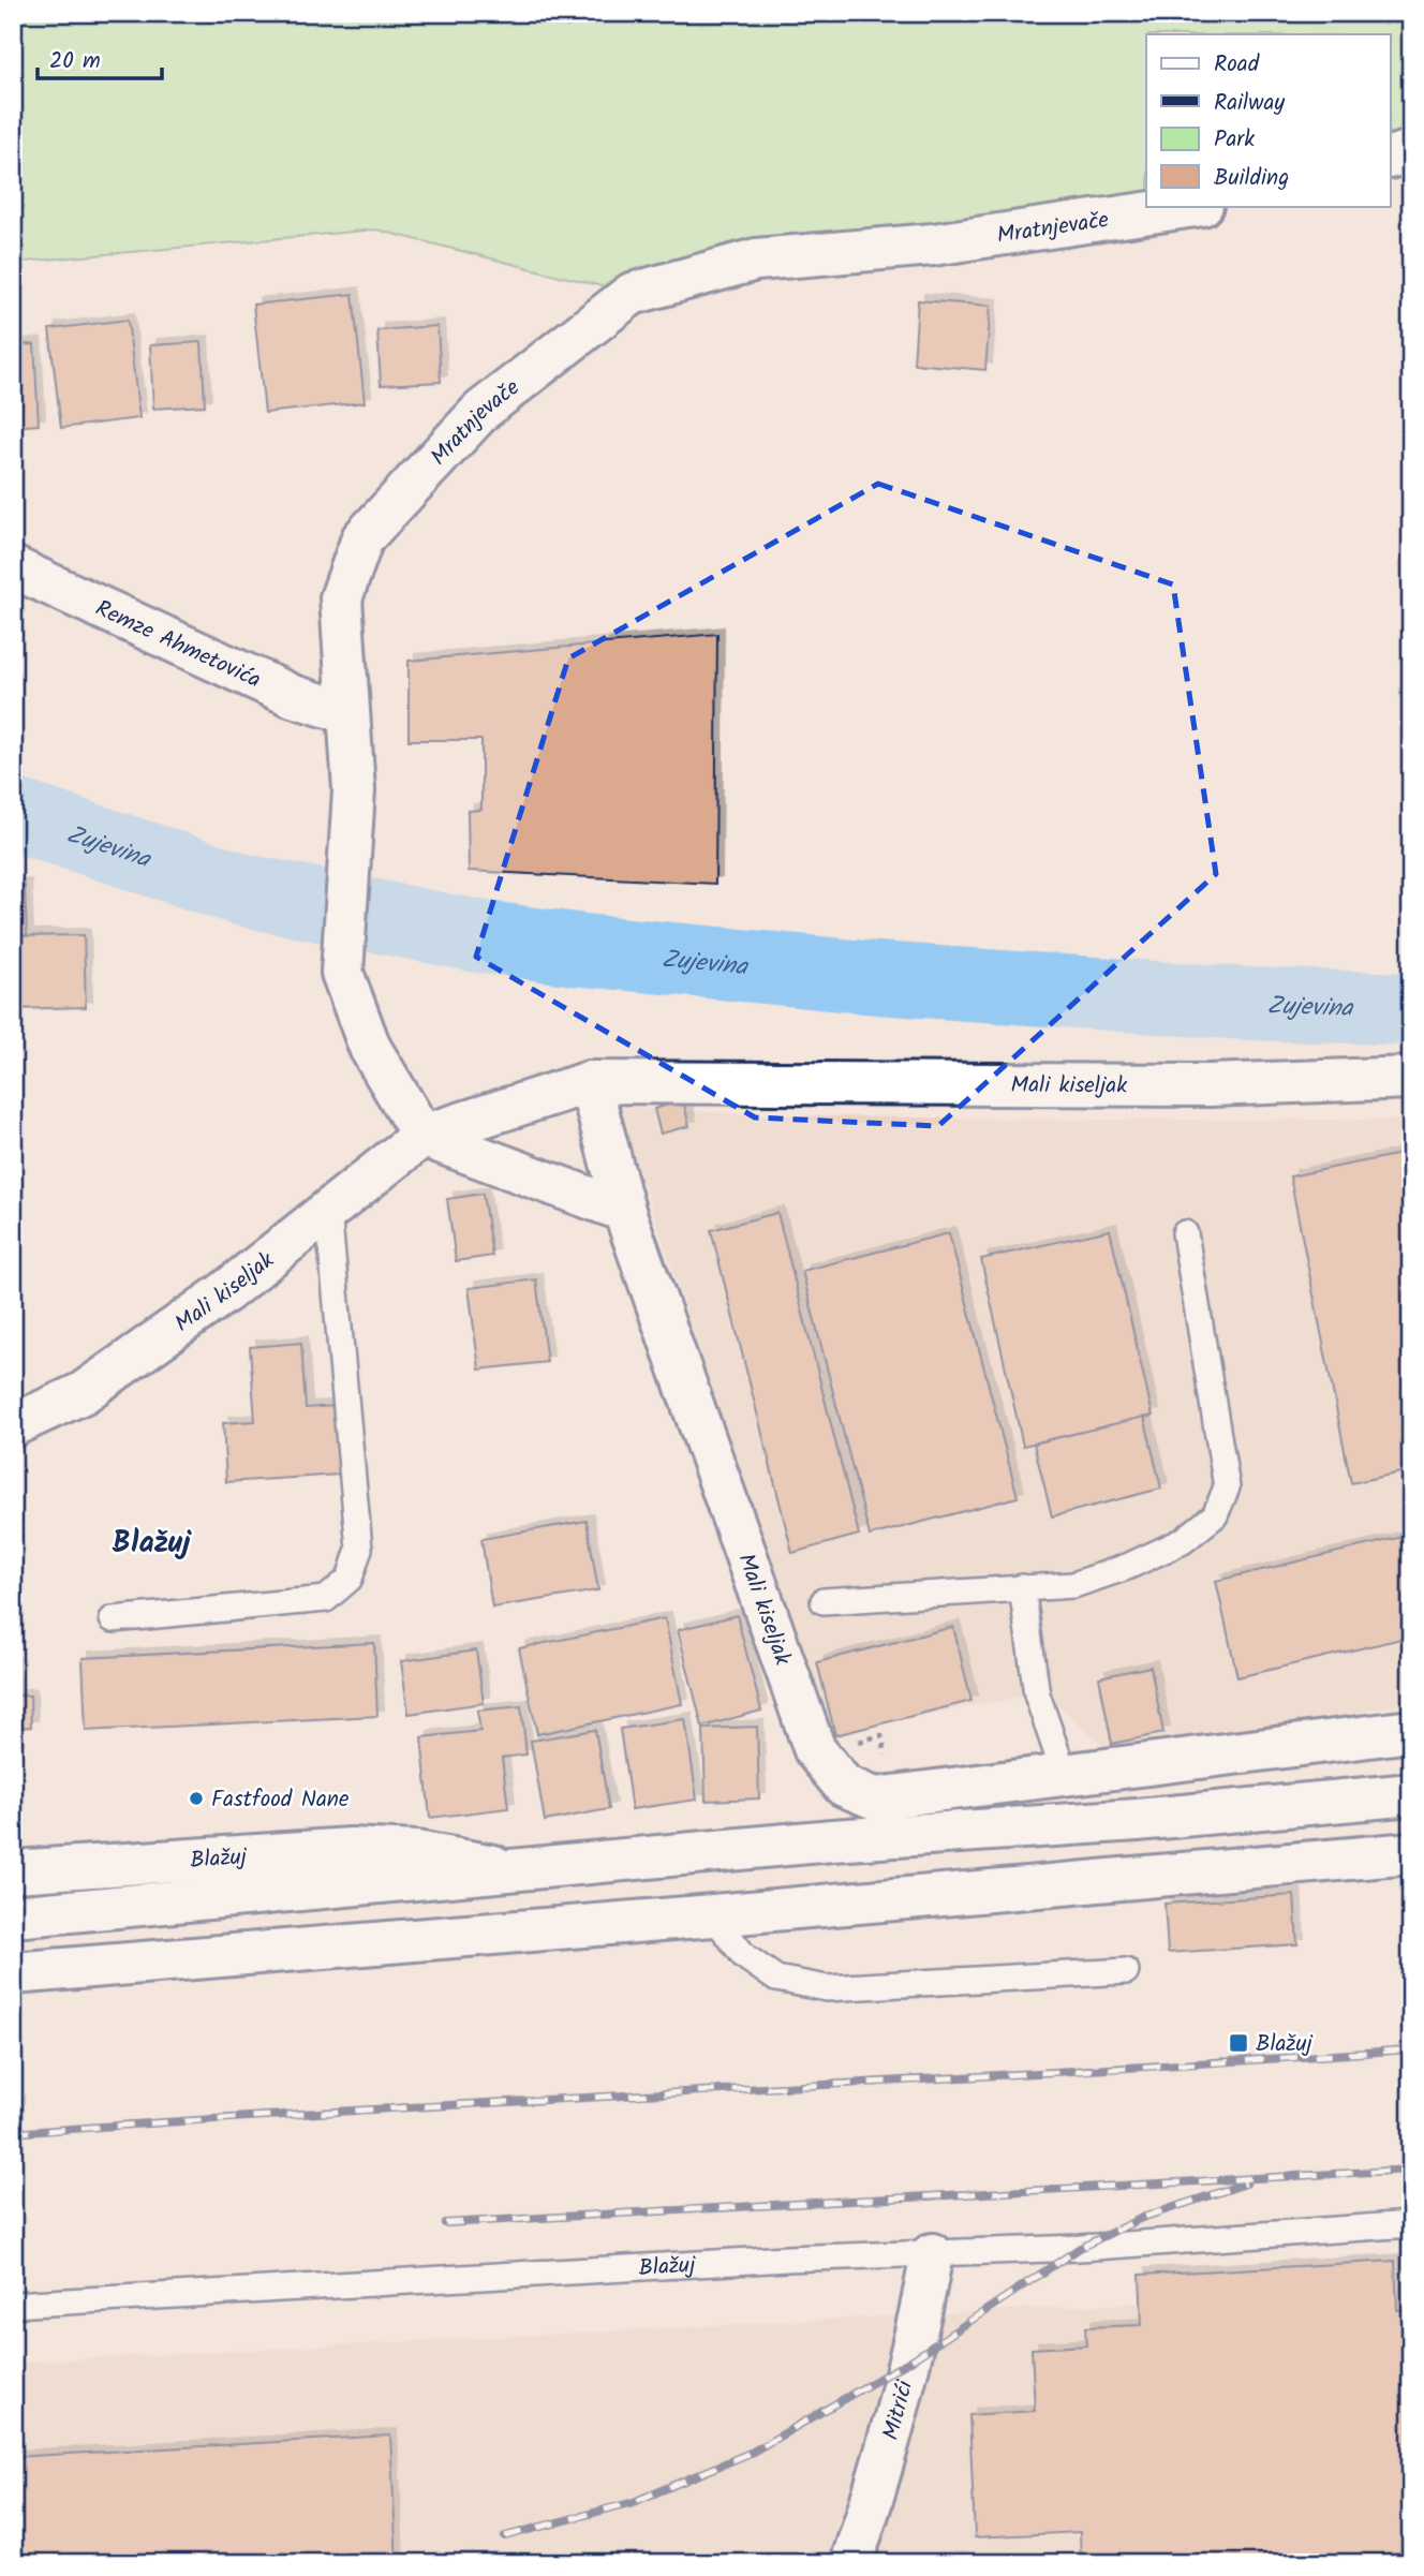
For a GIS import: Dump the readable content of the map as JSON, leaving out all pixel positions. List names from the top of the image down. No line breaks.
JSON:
{"streets":{"main road":["Mratnjevače","Remze Ahmetovića","Mali kiseljak","Blažuj","Mitrići"]},"crossings":[["Mratnjevače","Remze Ahmetovića"],["Mratnjevače","Mali kiseljak"],["Blažuj","Mitrići"]],"districts":["Blažuj"],"water":["Zujevina"],"places":{"other":["Fastfood Nane"],"transit":["Blažuj"]},"legend":["Road","Railway","Park","Building"],"scale_bar":"20 m"}
